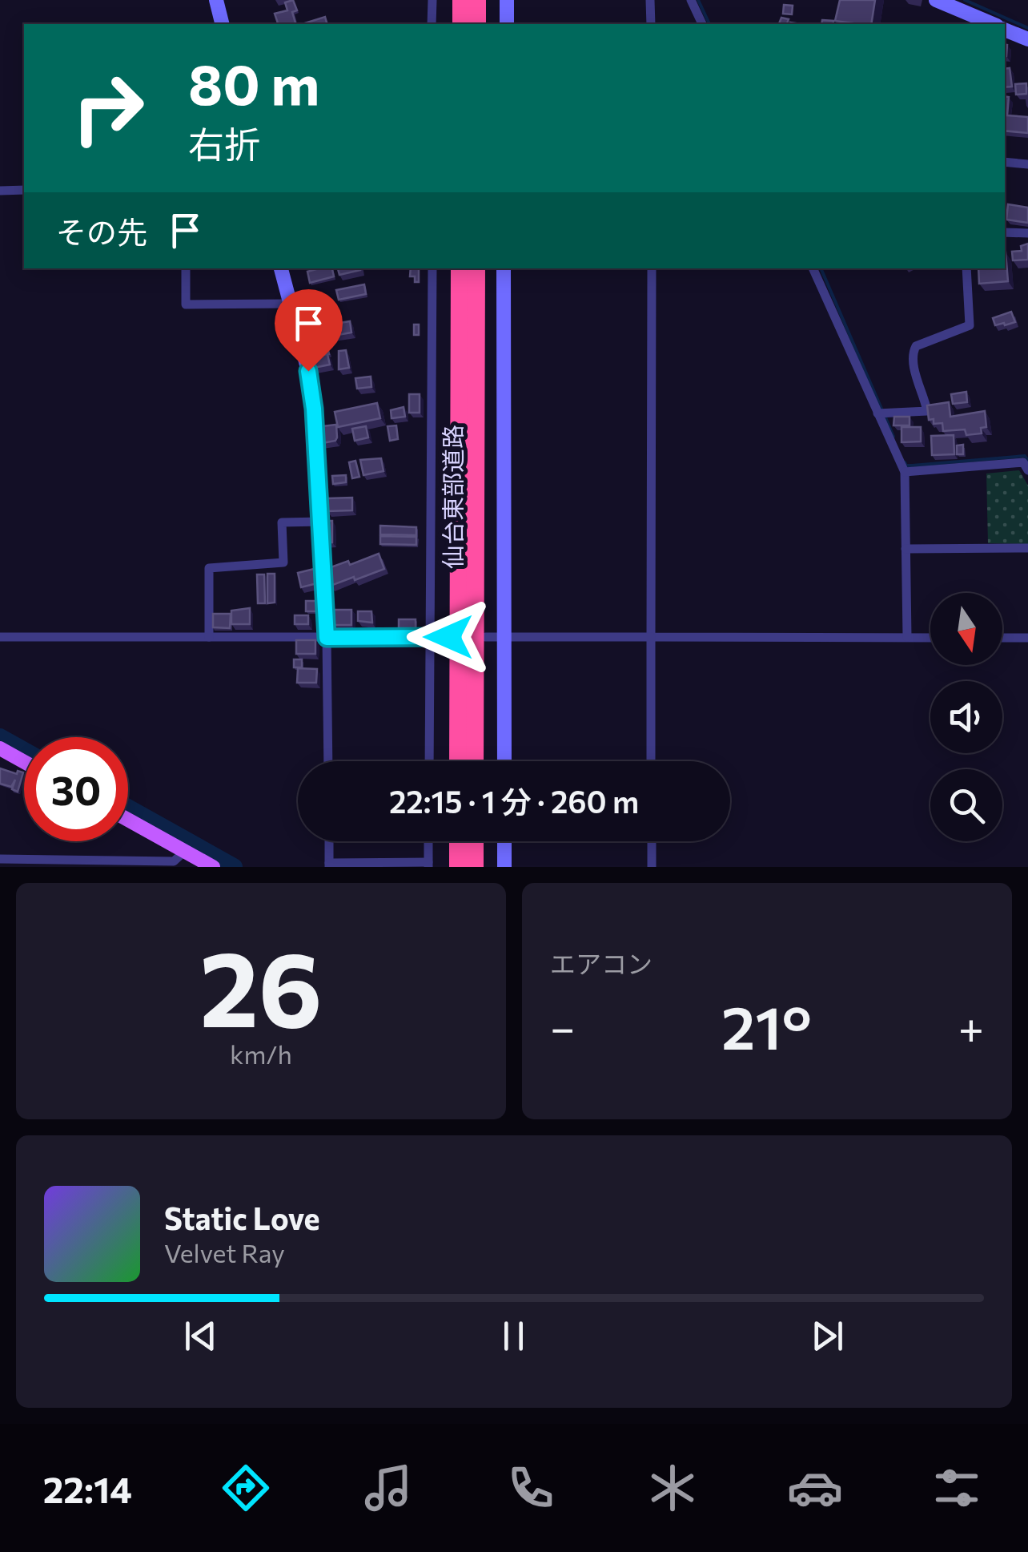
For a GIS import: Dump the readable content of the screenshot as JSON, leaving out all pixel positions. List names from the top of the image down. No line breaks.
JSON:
{"streets":{"highway":["仙台東部道路"]},"north":"bottom","page":{"turn":["80 m","右折"],"then":"その先","limit":"30","trip":"22:15 · 1 分 · 260 m","tile":[["26","km/h"],"エアコン"],"heat":["−","21°","+"],"song":["Static Love","Velvet Ray"],"tabs":"22:14"}}
